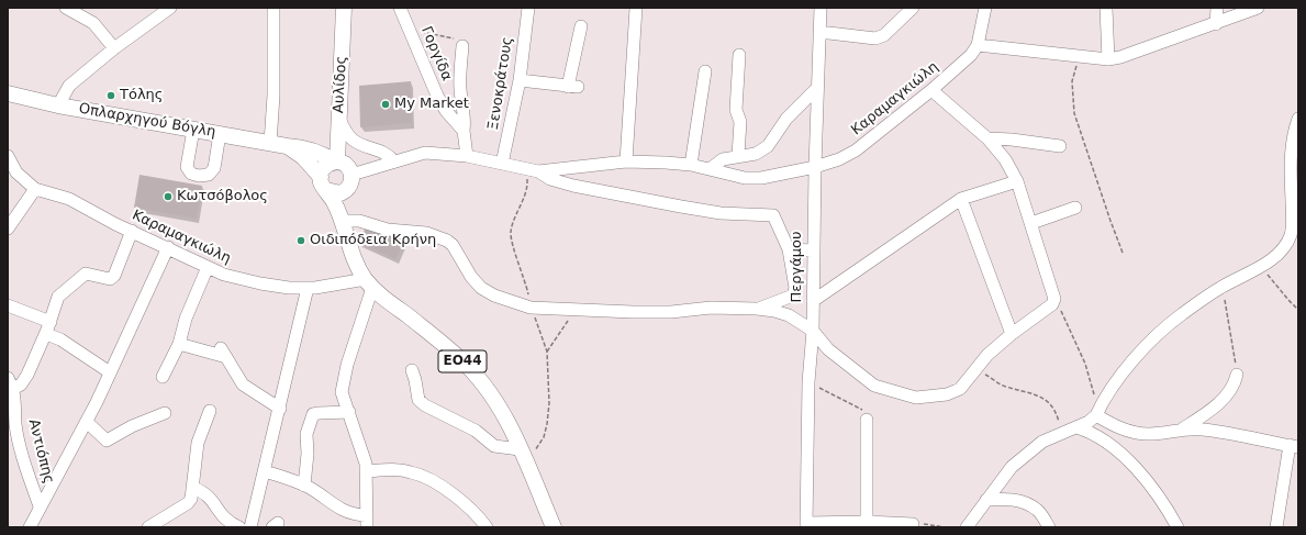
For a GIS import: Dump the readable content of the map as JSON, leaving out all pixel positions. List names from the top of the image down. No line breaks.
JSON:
{"streets":{"main road":["Αυλίδος","Οπλαρχηγού Βόγλη","ΕΟ44"],"street":["Γοργίδα","Ξενοκράτους","Καραμαγκιώλη","Περγάμου","Αντιόπης"]},"crossings":[["Αυλίδος","Οπλαρχηγού Βόγλη"],["Αυλίδος","ΕΟ44"],["Καραμαγκιώλη","Περγάμου"],["Καραμαγκιώλη","ΕΟ44"],["Οπλαρχηγού Βόγλη","ΕΟ44"]],"places":["Τόλης","My Market","Κωτσόβολος","Οιδιπόδεια Κρήνη"]}
